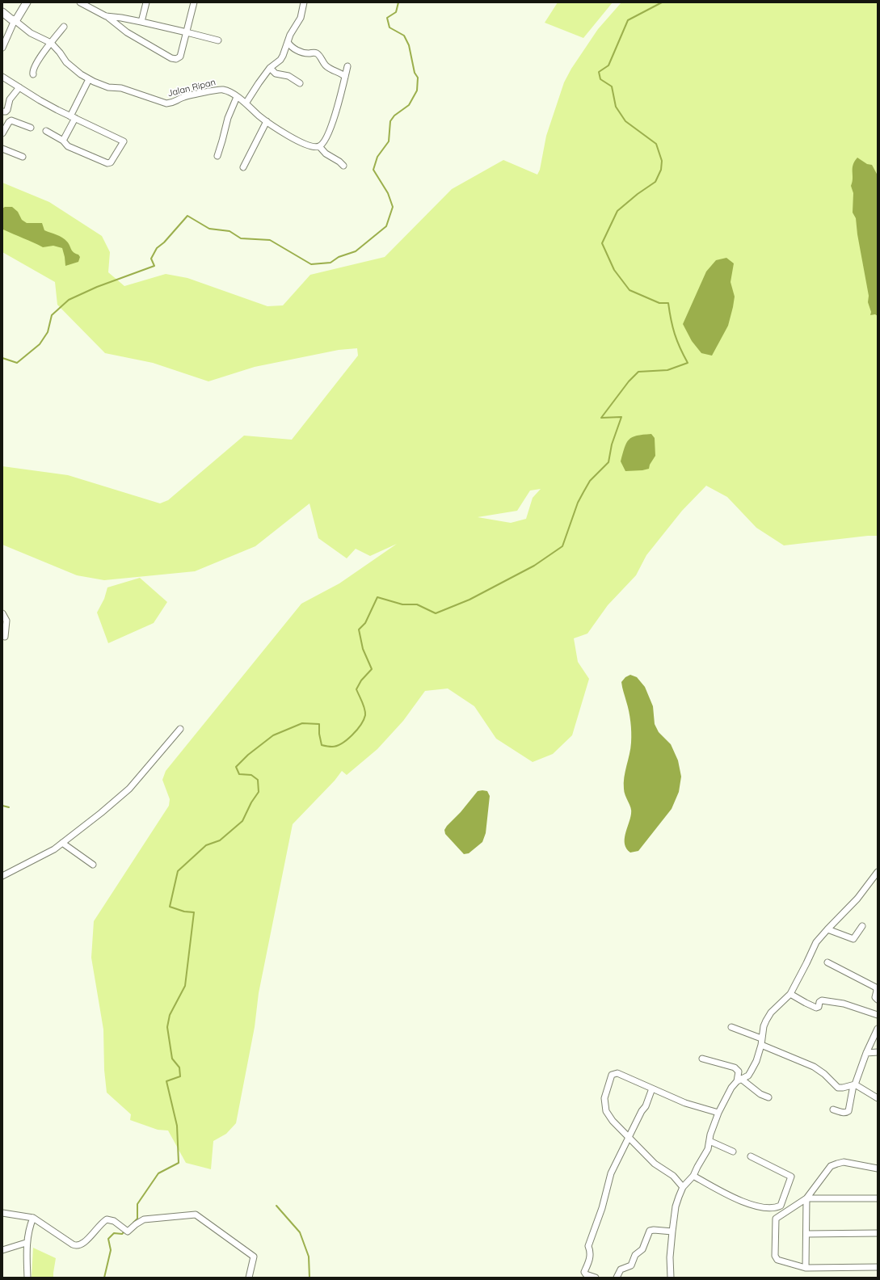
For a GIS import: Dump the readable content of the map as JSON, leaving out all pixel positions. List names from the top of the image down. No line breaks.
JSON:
{"streets":{"street":["Jalan Ripan"]}}
